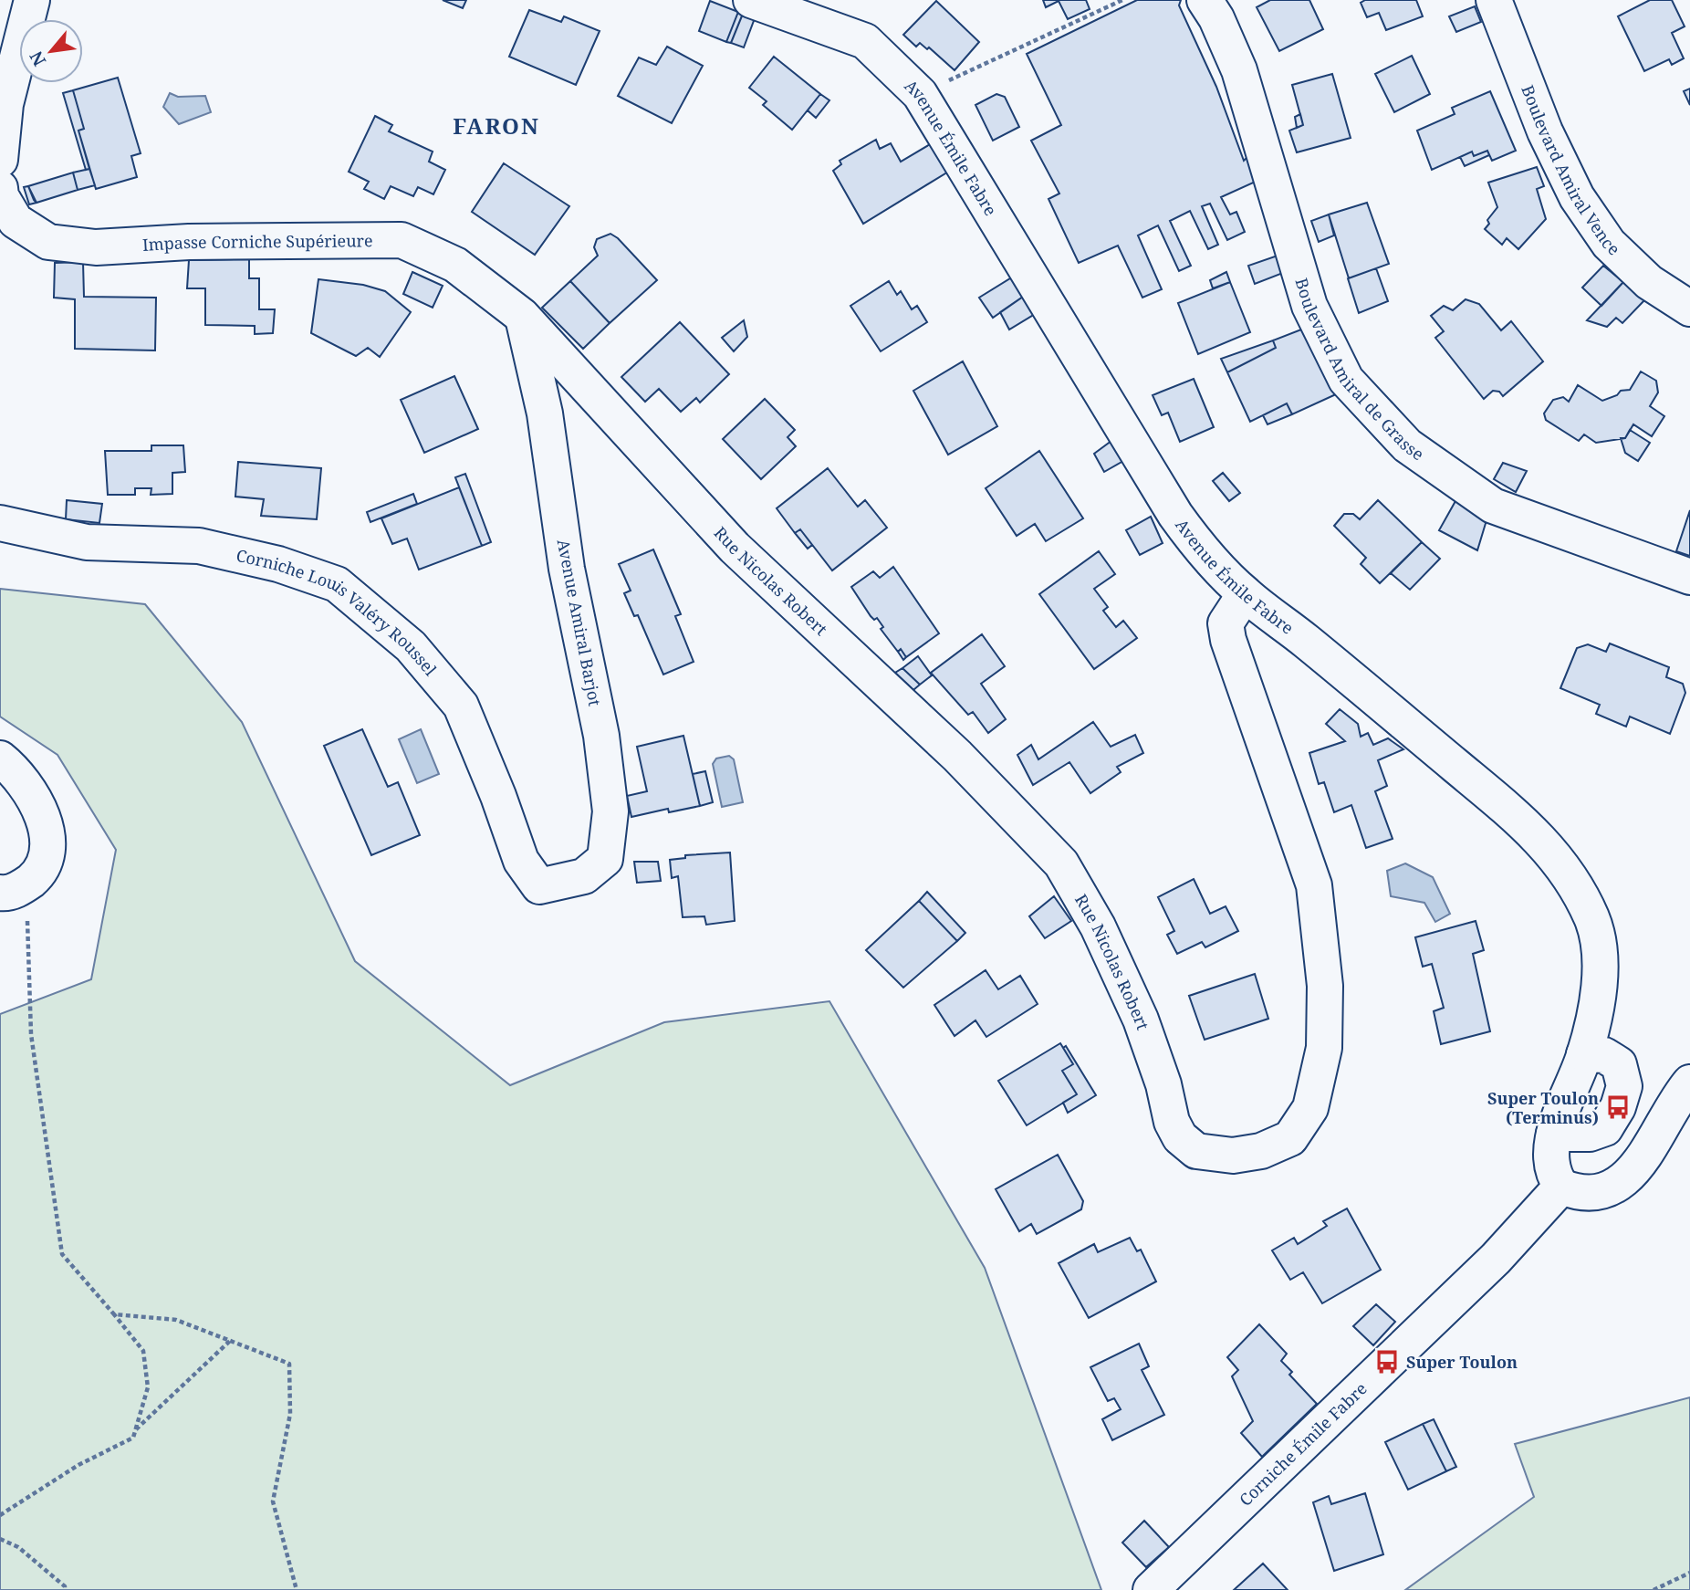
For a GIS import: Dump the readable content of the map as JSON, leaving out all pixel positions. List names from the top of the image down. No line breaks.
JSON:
{"streets":{"street":["Avenue Émile Fabre","Boulevard Amiral Vence","Impasse Corniche Supérieure","Boulevard Amiral de Grasse","Rue Nicolas Robert","Corniche Louis Valéry Roussel","Avenue Amiral Barjot","Corniche Émile Fabre"]},"crossings":[["Avenue Émile Fabre","Rue Nicolas Robert"],["Avenue Émile Fabre","Corniche Émile Fabre"],["Impasse Corniche Supérieure","Rue Nicolas Robert"],["Impasse Corniche Supérieure","Avenue Amiral Barjot"],["Rue Nicolas Robert","Avenue Amiral Barjot"],["Corniche Louis Valéry Roussel","Avenue Amiral Barjot"]],"districts":["FARON"],"places":{"bus stop":["Super Toulon (Terminus)","Super Toulon"]},"north":"bottom left"}
